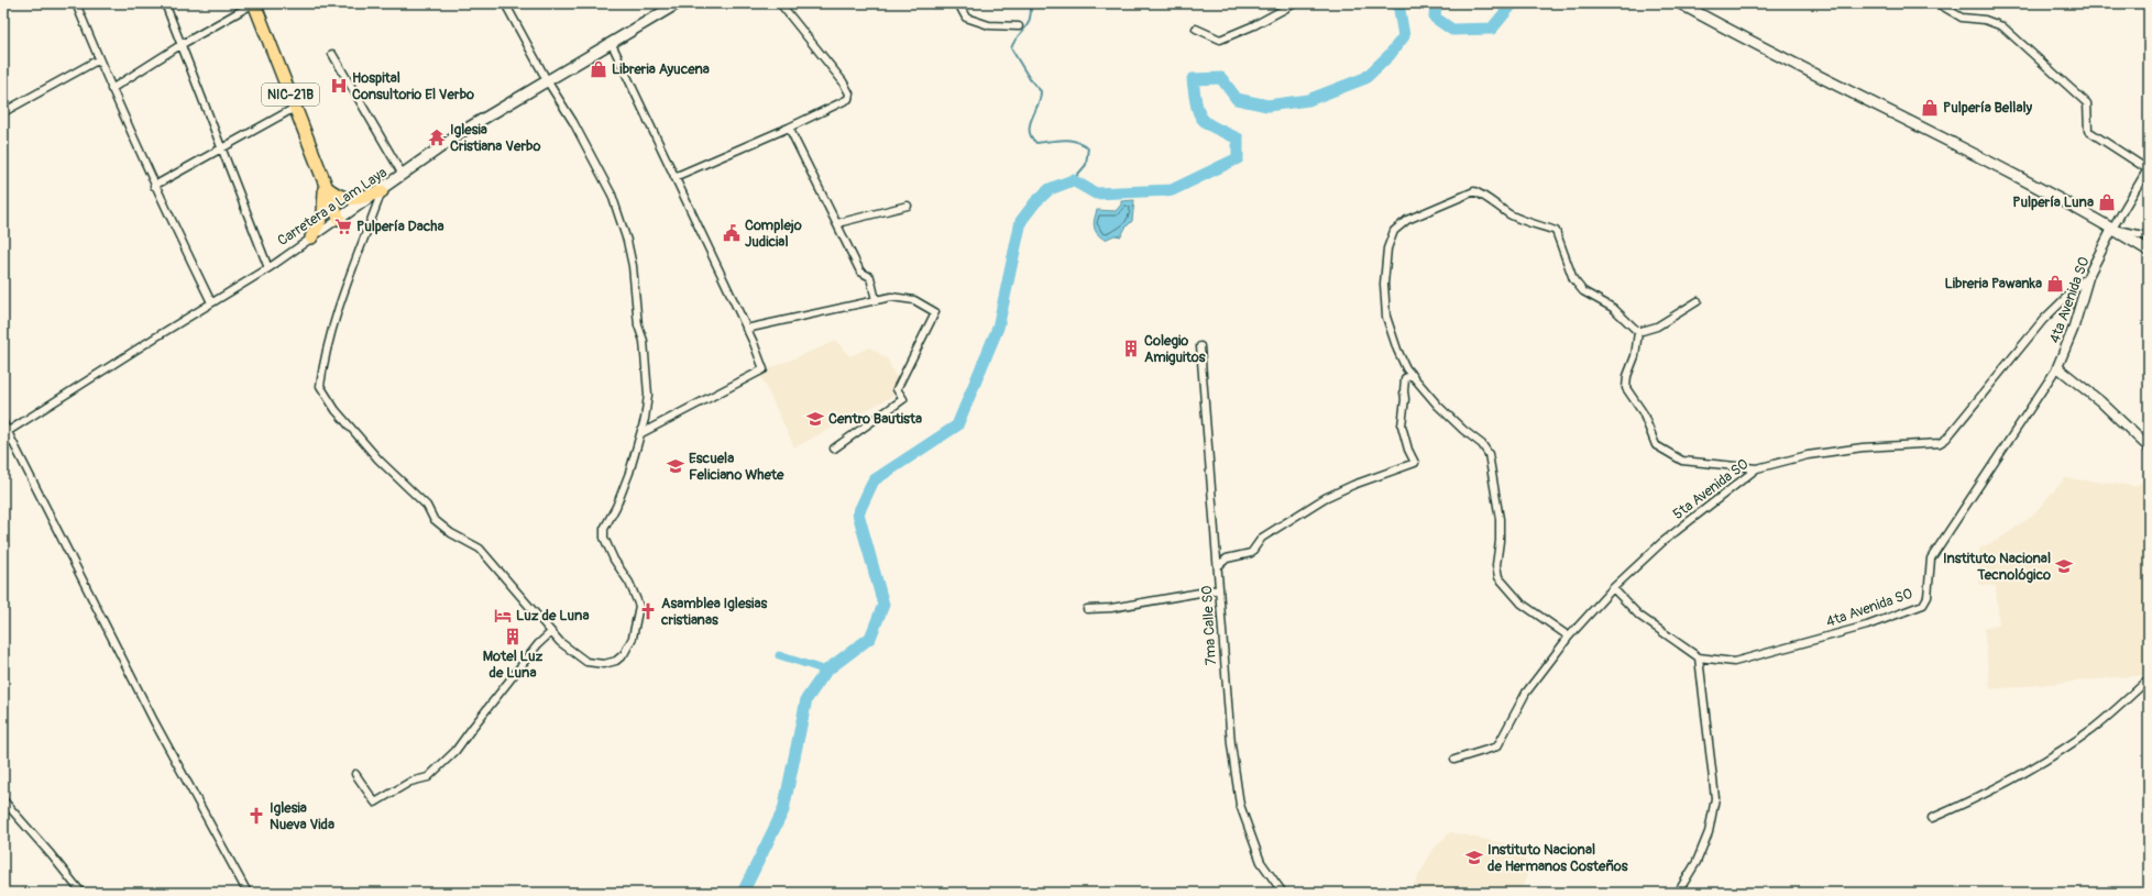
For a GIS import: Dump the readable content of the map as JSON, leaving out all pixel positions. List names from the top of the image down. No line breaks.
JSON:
{"streets":{"highway":["NIC-21B"],"main road":["Carretera a Lam Laya"],"street":["4ta Avenida SO","5ta Avenida SO","7ma Calle SO"]},"crossings":[["NIC-21B","Carretera a Lam Laya"],["4ta Avenida SO","5ta Avenida SO"]],"places":{"shop":["Libreria Ayucena","Pulpería Bellaly","Pulpería Luna","Libreria Pawanka"],"hospital":["Hospital Consultorio El Verbo"],"temple":["Iglesia Cristiana Verbo"],"supermarket":["Pulpería Dacha"],"public building":["Complejo Judicial"],"building":["Colegio Amiguitos","Motel Luz de Luna"],"school or university":["Centro Bautista","Escuela Feliciano Whete","Instituto Nacional Tecnológico","Instituto Nacional de Hermanos Costeños"],"church":["Asamblea Iglesias cristianas","Iglesia Nueva Vida"],"hotel":["Luz de Luna"]}}
